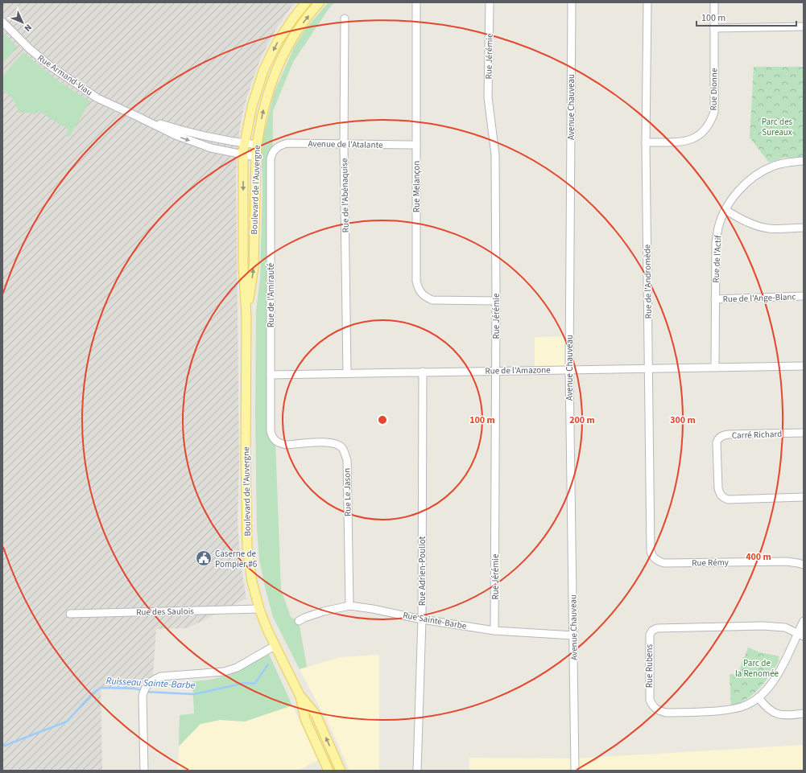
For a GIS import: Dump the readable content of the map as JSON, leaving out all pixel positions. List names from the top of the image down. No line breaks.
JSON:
{"streets":{"main road":["Boulevard de l'Auvergne"],"street":["Rue Jérémie","Rue Armand-Viau","Rue Dionne","Avenue Chauveau","Avenue de l'Atalante","Rue Melançon","Rue de l'Abénaquise","Rue de l'Actif","Rue de l'Andromède","Rue de l'Amirauté","Rue de l'Ange-Blanc","Rue de l'Amazone","Carré Richard","Rue Le Jason","Rue Rémy","Rue Adrien-Pouliot","Rue des Saulois","Rue Sainte-Barbe","Rue Rubens"]},"crossings":[["Rue Jérémie","Rue Melançon"],["Rue Jérémie","Rue de l'Amazone"],["Rue Jérémie","Rue Sainte-Barbe"],["Rue Armand-Viau","Boulevard de l'Auvergne"],["Rue Dionne","Rue de l'Andromède"],["Avenue Chauveau","Rue de l'Amazone"],["Avenue Chauveau","Rue Sainte-Barbe"],["Avenue de l'Atalante","Rue Melançon"],["Avenue de l'Atalante","Rue de l'Abénaquise"],["Avenue de l'Atalante","Rue de l'Amirauté"],["Boulevard de l'Auvergne","Rue des Saulois"],["Rue de l'Abénaquise","Rue de l'Amazone"],["Rue de l'Actif","Rue de l'Ange-Blanc"],["Rue de l'Actif","Rue de l'Amazone"],["Rue de l'Andromède","Rue de l'Amazone"],["Rue de l'Andromède","Rue Rémy"],["Rue de l'Amirauté","Rue de l'Amazone"],["Rue de l'Amirauté","Rue Le Jason"],["Rue de l'Amazone","Rue Adrien-Pouliot"],["Rue Le Jason","Rue Sainte-Barbe"],["Rue Adrien-Pouliot","Rue Sainte-Barbe"]],"water":["Ruisseau Sainte-Barbe"],"parks":["Parc des Sureaux","Parc de la Renomée"],"places":{"public building":["Caserne de Pompier #6"]},"scale_bar":"100 m","north":"bottom right","rings":["100 m","200 m","300 m","400 m"]}
